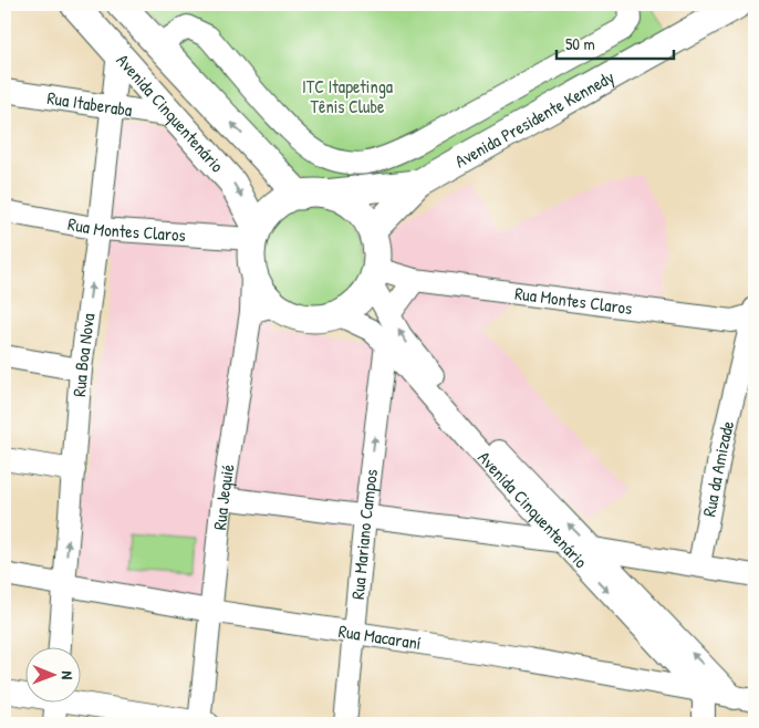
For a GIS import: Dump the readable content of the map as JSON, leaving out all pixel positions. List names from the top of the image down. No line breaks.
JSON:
{"streets":{"main road":["Avenida Cinquentenário","Avenida Presidente Kennedy"],"street":["Rua Itaberaba","Rua Montes Claros","Rua Boa Nova","Rua da Amizade","Rua Jequié","Rua Mariano Campos","Rua Macaraní"]},"crossings":[["Rua Itaberaba","Avenida Cinquentenário"],["Rua Itaberaba","Rua Boa Nova"],["Avenida Cinquentenário","Avenida Presidente Kennedy"],["Avenida Cinquentenário","Rua Montes Claros"],["Avenida Cinquentenário","Rua Boa Nova"],["Avenida Cinquentenário","Rua Jequié"],["Avenida Cinquentenário","Rua Mariano Campos"],["Avenida Cinquentenário","Rua Macaraní"],["Avenida Presidente Kennedy","Rua Montes Claros"],["Avenida Presidente Kennedy","Rua Jequié"],["Rua Montes Claros","Rua Boa Nova"],["Rua Montes Claros","Rua da Amizade"],["Rua Montes Claros","Rua Jequié"],["Rua Boa Nova","Rua Macaraní"],["Rua Jequié","Rua Macaraní"],["Rua Mariano Campos","Rua Macaraní"]],"one_way":["Rua Boa Nova","Rua Mariano Campos"],"parks":["ITC Itapetinga Tênis Clube"],"scale_bar":"50 m","north":"right"}
